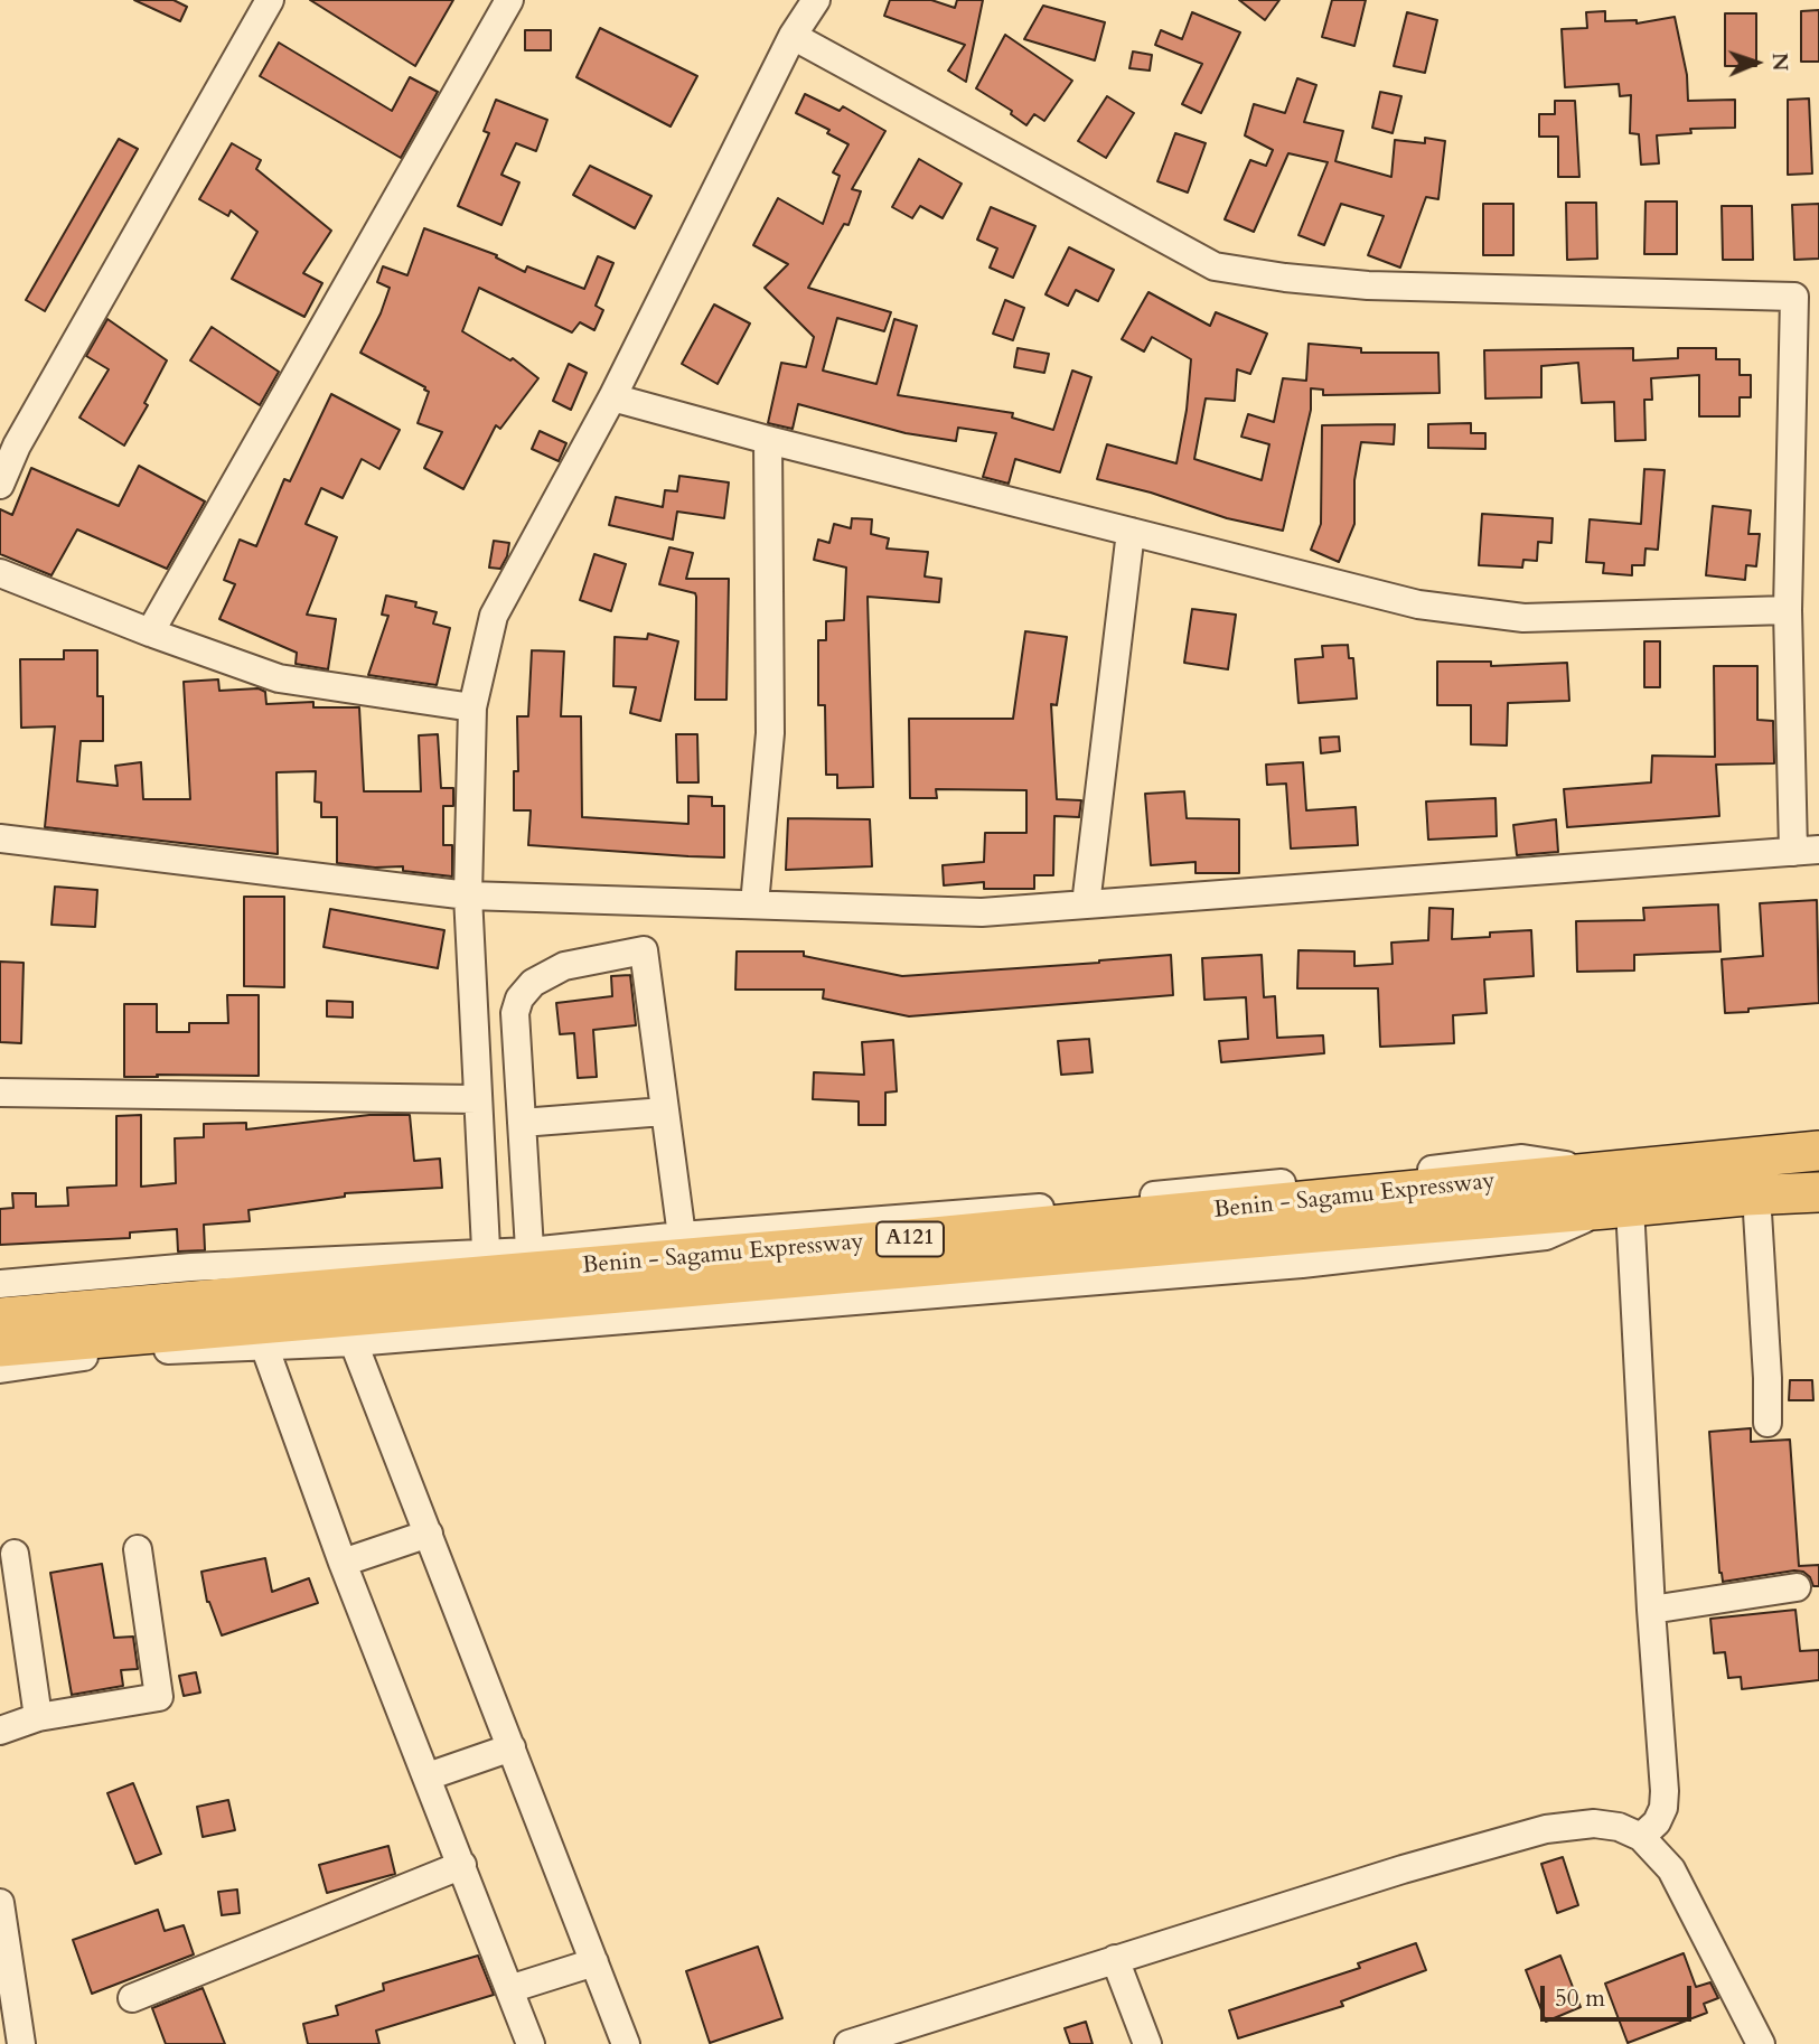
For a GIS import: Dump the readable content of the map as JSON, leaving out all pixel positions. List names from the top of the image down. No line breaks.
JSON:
{"streets":{"highway":["Benin - Sagamu Expressway","A121"]},"crossings":[["Benin - Sagamu Expressway","A121"]],"scale_bar":"50 m","north":"right"}
